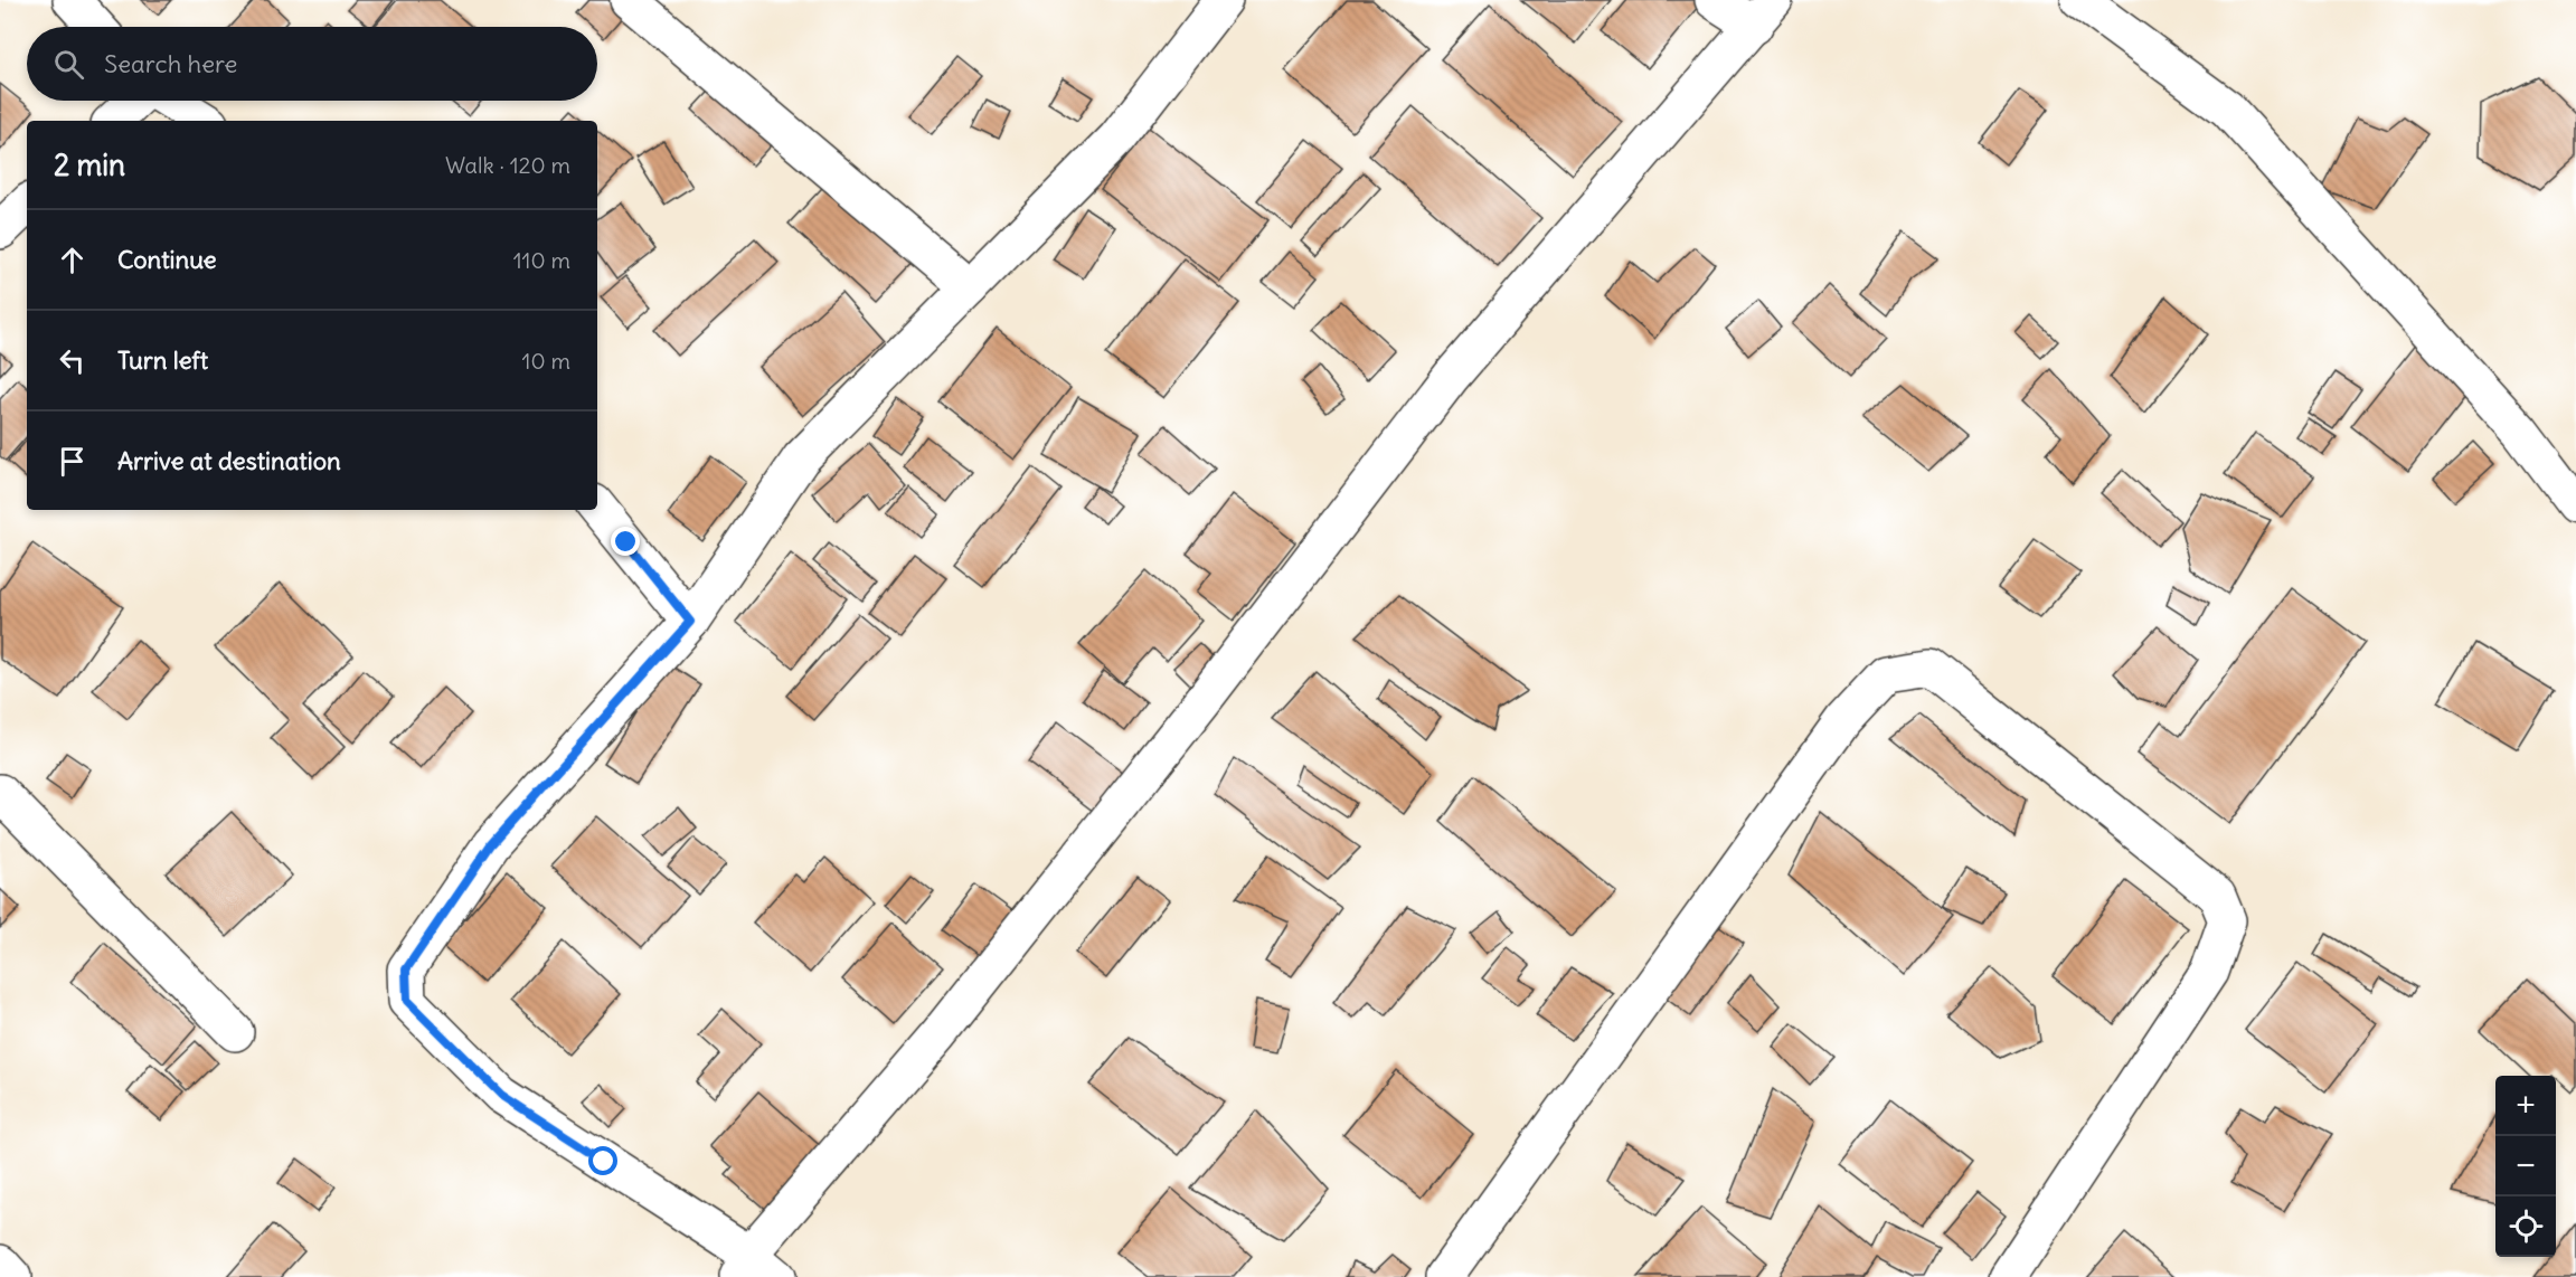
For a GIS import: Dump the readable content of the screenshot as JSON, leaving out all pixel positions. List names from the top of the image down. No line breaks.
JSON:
{"page":{"search":"Search here","heading":["2 min","Walk · 120 m"],"list":[["Continue","110 m"],["Turn left","10 m"],"Arrive at destination"],"map_buttons":["+","−"]}}
